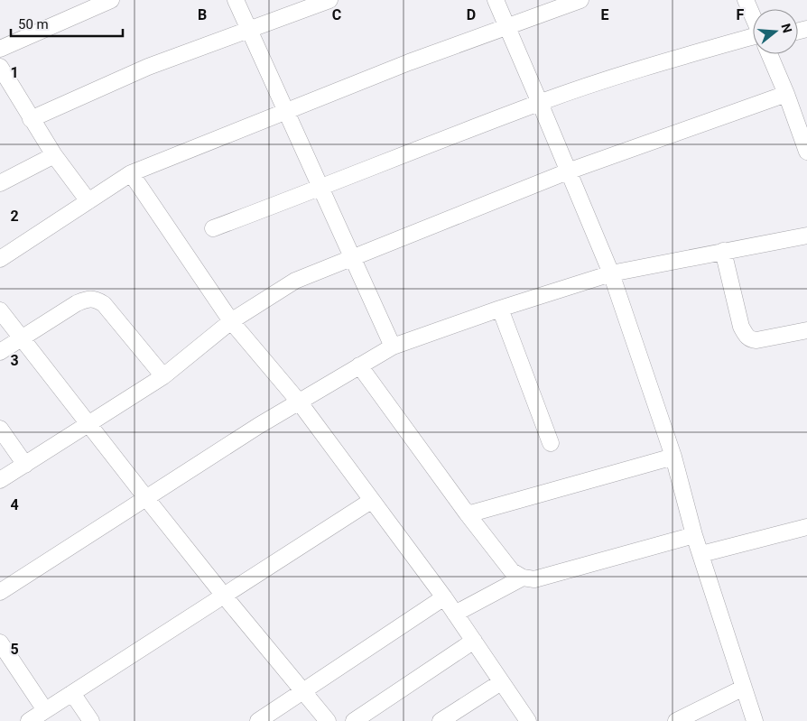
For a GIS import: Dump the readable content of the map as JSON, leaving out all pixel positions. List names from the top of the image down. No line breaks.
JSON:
{"scale_bar":"50 m","north":"right","grid":{"columns":["B","C","D","E","F"],"rows":["1","2","3","4","5"]}}
